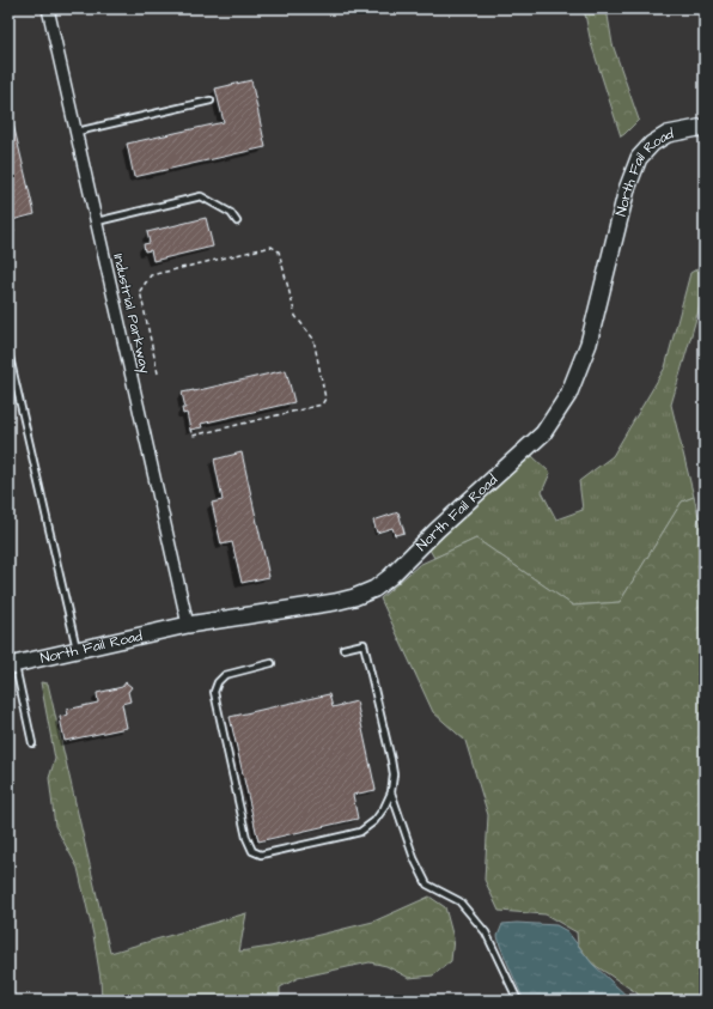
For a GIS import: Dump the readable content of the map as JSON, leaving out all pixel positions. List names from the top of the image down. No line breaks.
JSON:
{"streets":{"street":["North Fail Road","Industrial Parkway"]},"crossings":[["North Fail Road","Industrial Parkway"]]}
